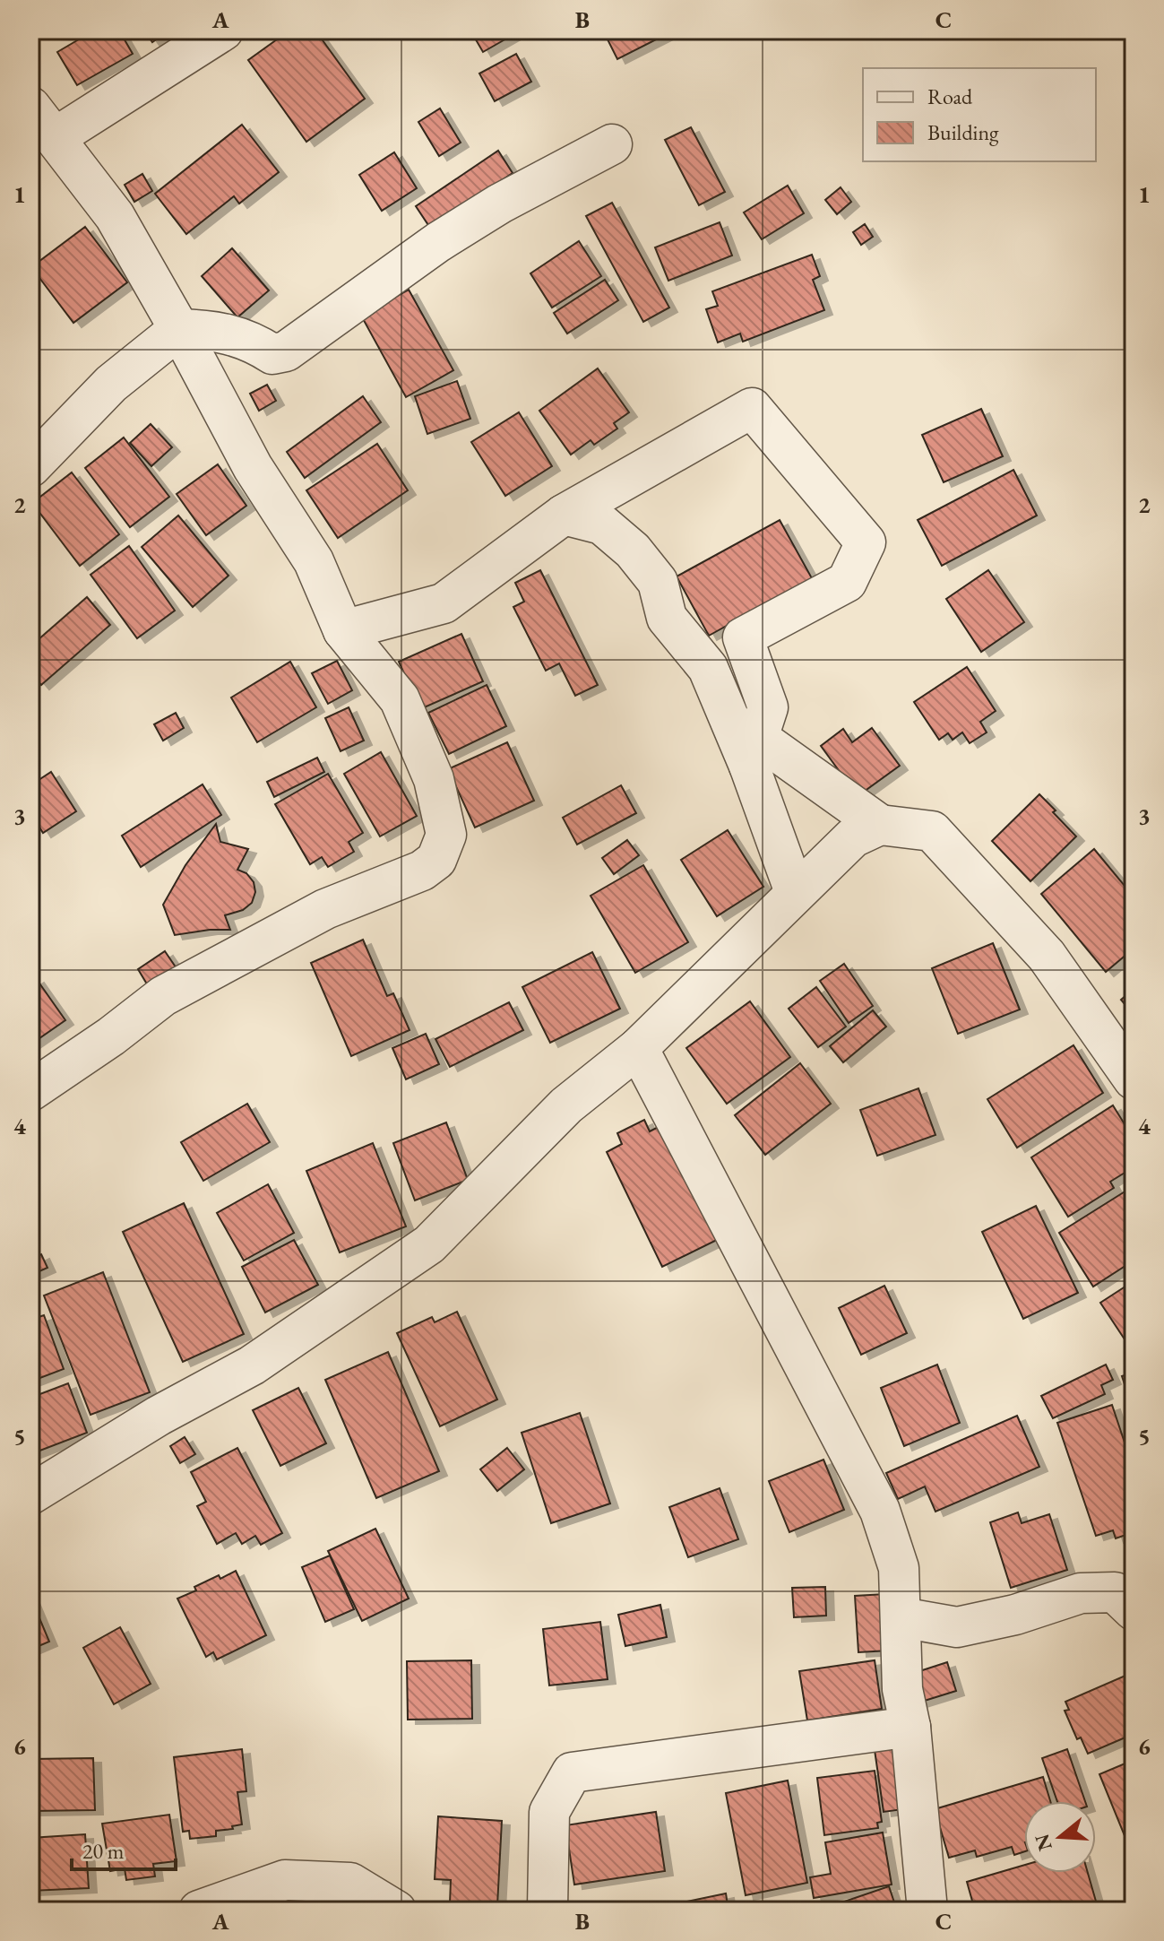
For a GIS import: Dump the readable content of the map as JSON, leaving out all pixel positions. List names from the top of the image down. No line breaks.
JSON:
{"legend":["Road","Building"],"scale_bar":"20 m","north":"left","grid":{"columns":["A","B","C"],"rows":["1","2","3","4","5","6"]}}
